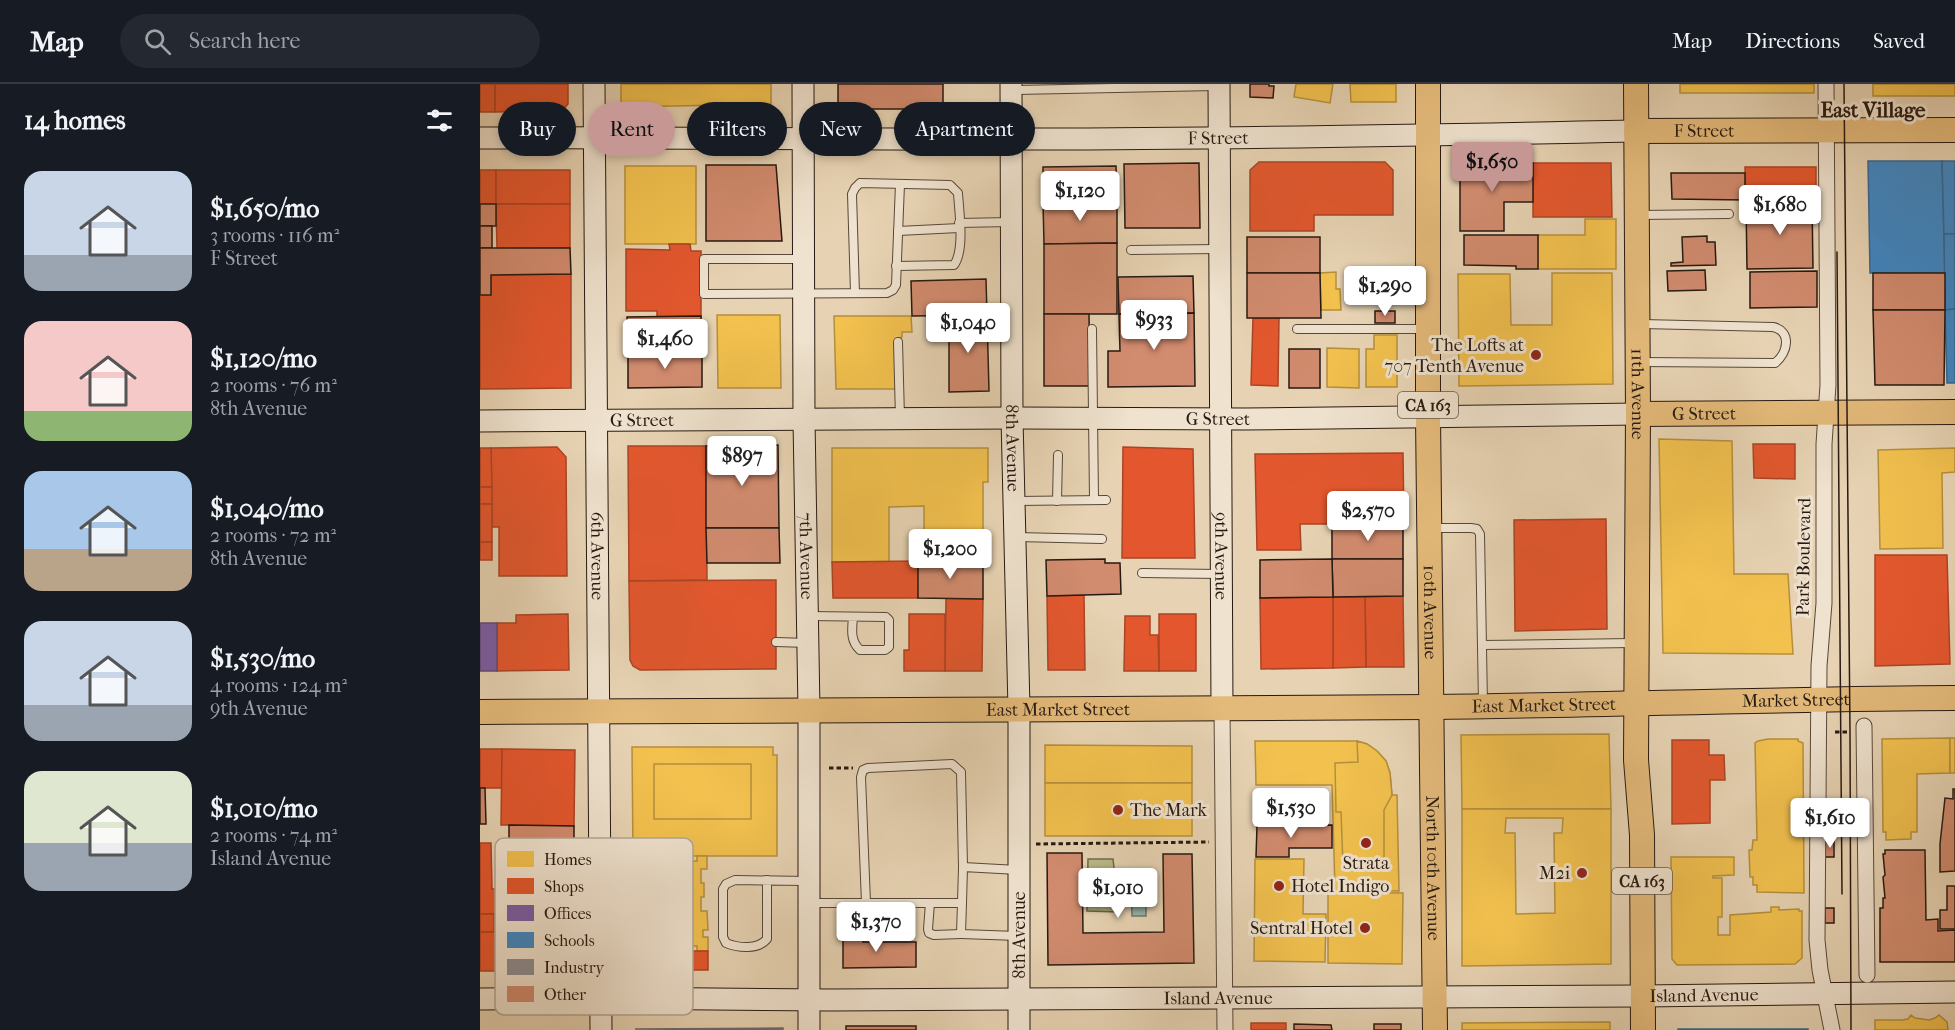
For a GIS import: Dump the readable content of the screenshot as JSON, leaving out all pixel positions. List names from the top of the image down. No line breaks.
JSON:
{"streets":{"main road":["F Street","11th Avenue","CA 163","G Street","8th Avenue","6th Avenue","7th Avenue","9th Avenue","10th Avenue","Market Street","East Market Street","North 10th Avenue","Island Avenue"],"street":["Park Boulevard"]},"crossings":[["F Street","11th Avenue"],["F Street","9th Avenue"],["F Street","Park Boulevard"],["F Street","10th Avenue"],["11th Avenue","CA 163"],["11th Avenue","G Street"],["11th Avenue","Market Street"],["11th Avenue","East Market Street"],["11th Avenue","Island Avenue"],["CA 163","Island Avenue"],["G Street","8th Avenue"],["G Street","6th Avenue"],["G Street","7th Avenue"],["G Street","9th Avenue"],["G Street","Park Boulevard"],["G Street","10th Avenue"],["8th Avenue","East Market Street"],["8th Avenue","Island Avenue"],["6th Avenue","East Market Street"],["7th Avenue","East Market Street"],["7th Avenue","Island Avenue"],["9th Avenue","East Market Street"],["9th Avenue","Island Avenue"],["Park Boulevard","Market Street"],["Park Boulevard","Island Avenue"],["10th Avenue","East Market Street"],["10th Avenue","North 10th Avenue"],["Market Street","East Market Street"],["East Market Street","North 10th Avenue"],["North 10th Avenue","Island Avenue"]],"districts":["East Village"],"places":["The Lofts at 707 Tenth Avenue","The Mark","Strata","M2i","Hotel Indigo","Sentral Hotel"],"legend":["Homes","Shops","Offices","Schools","Industry","Other"],"page":{"header":"Map","search":"Search here","nav":["Map","Directions","Saved"],"heading":"14 homes","chip":["Buy","Rent","Filters","New","Apartment"],"price":["$1,650","$1,120","$1,680","$1,290","$933","$1,040","$1,460","$897","$2,570","$1,200","$1,530","$1,610","$1,010","$1,370"],"list":[{"name":"$1,650/mo","note":"3 rooms · 116 m² · F Street"},{"name":"$1,120/mo","note":"2 rooms · 76 m² · 8th Avenue"},{"name":"$1,040/mo","note":"2 rooms · 72 m² · 8th Avenue"},{"name":"$1,530/mo","note":"4 rooms · 124 m² · 9th Avenue"},{"name":"$1,010/mo","note":"2 rooms · 74 m² · Island Avenue"}]}}
